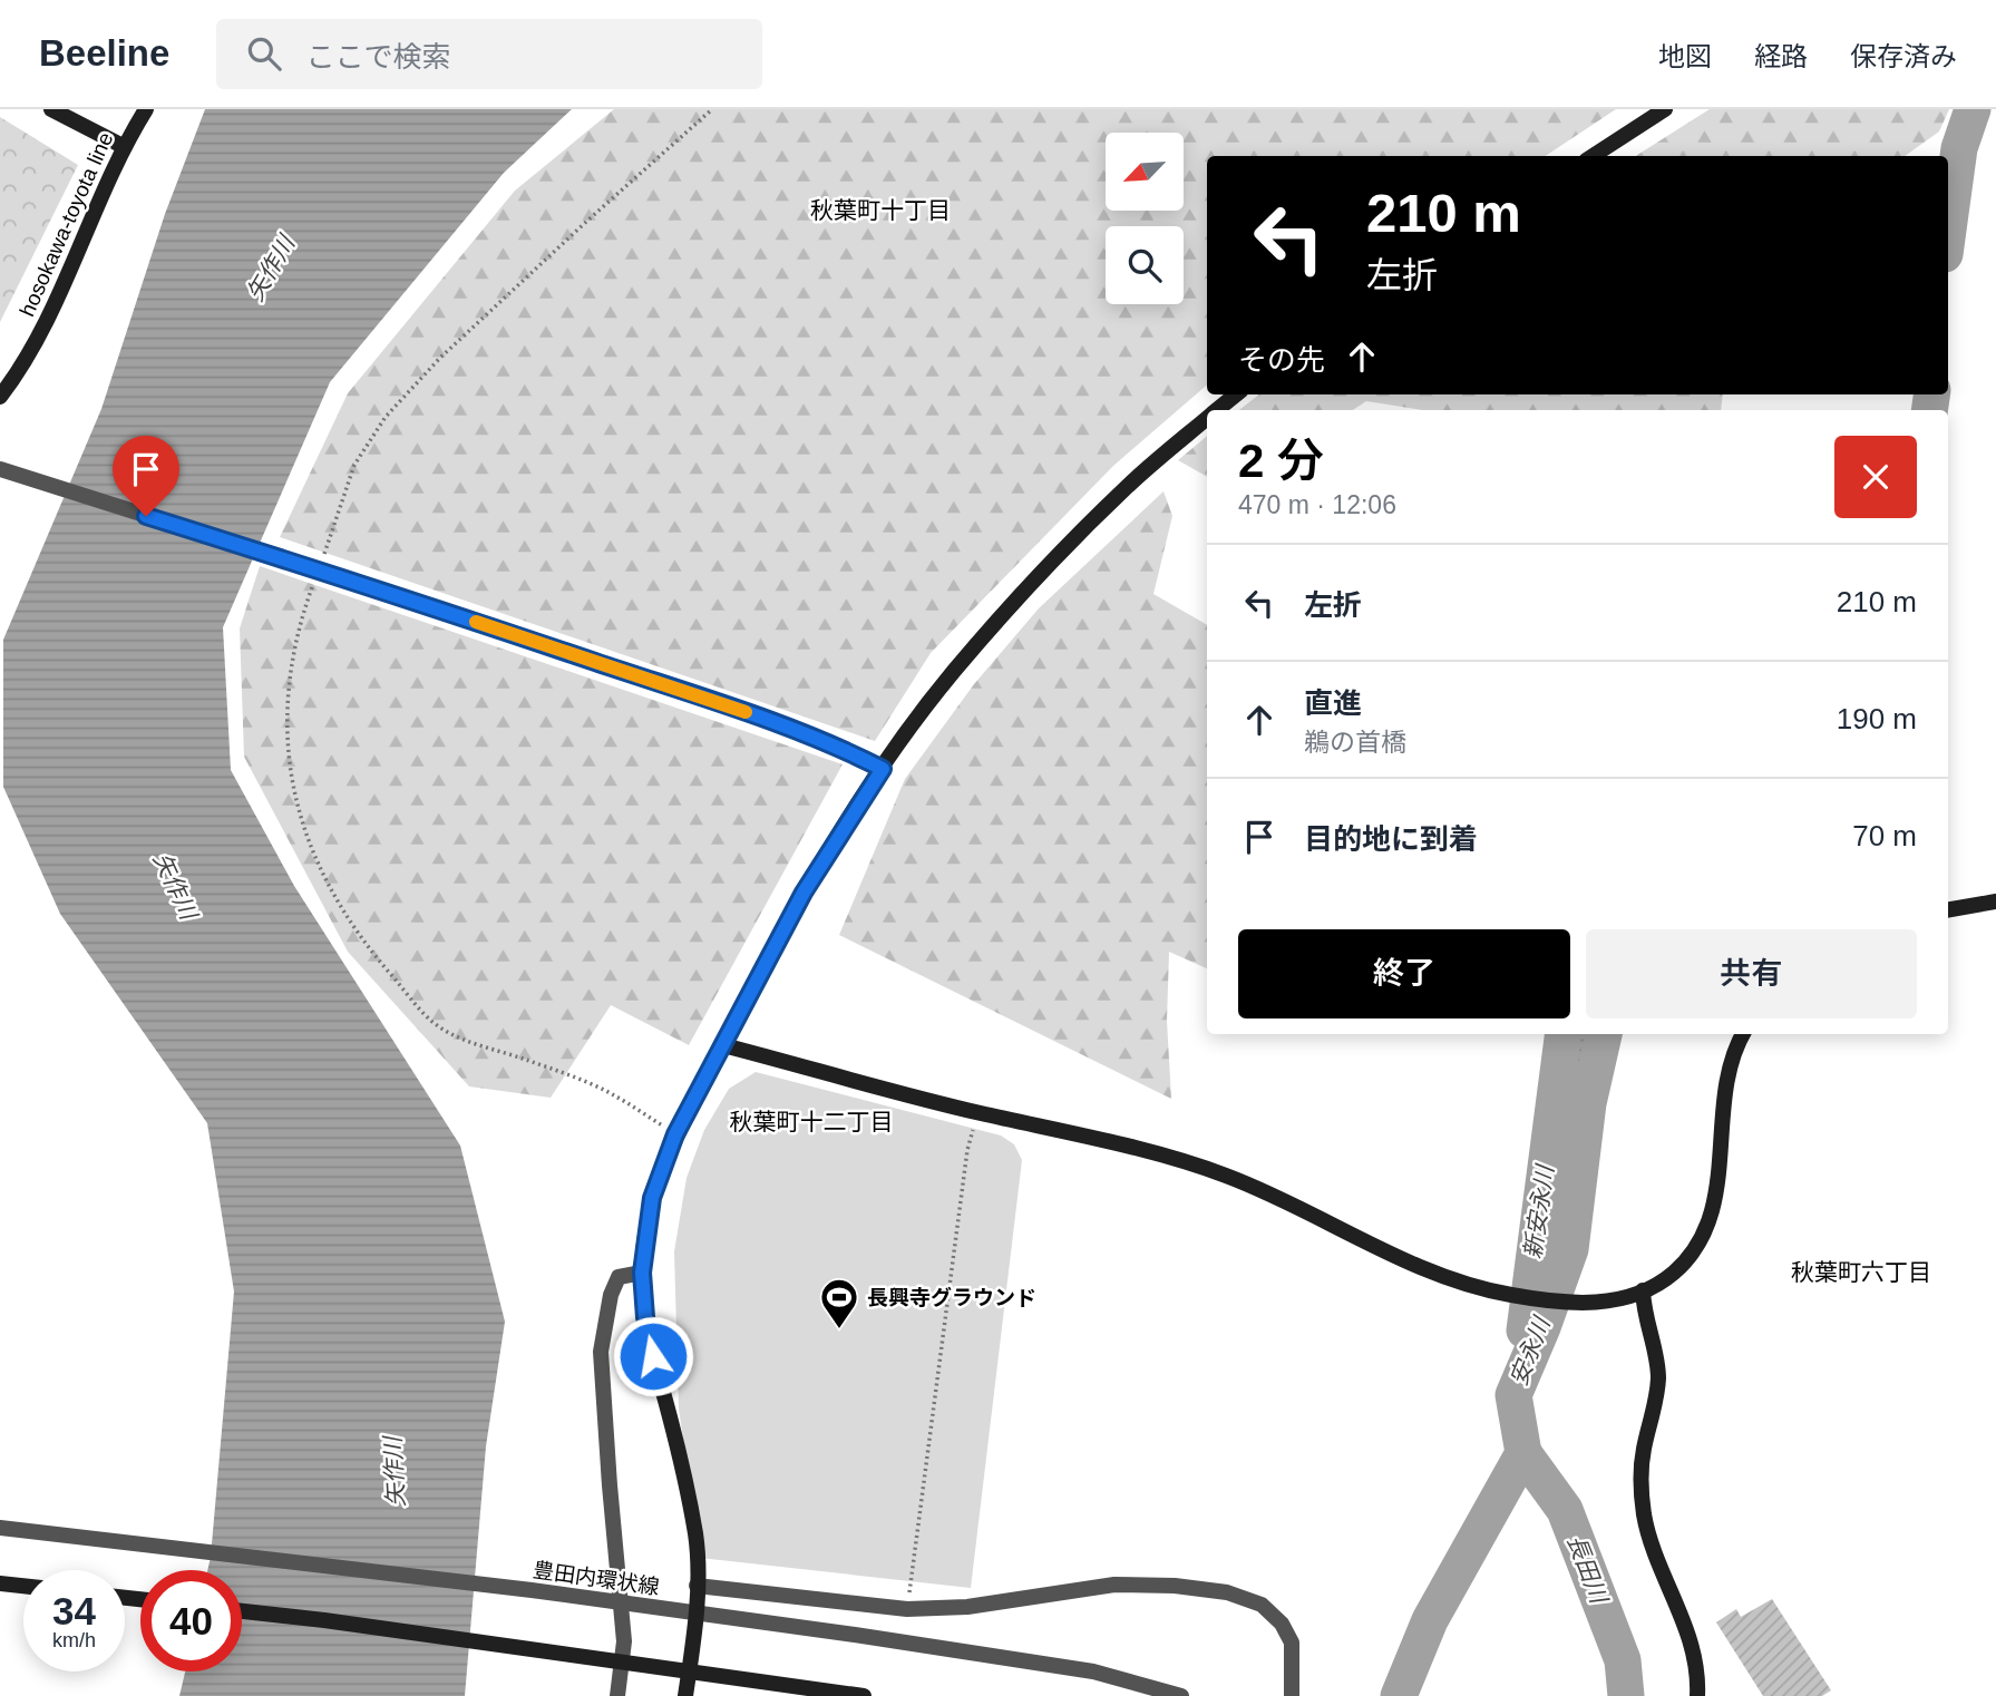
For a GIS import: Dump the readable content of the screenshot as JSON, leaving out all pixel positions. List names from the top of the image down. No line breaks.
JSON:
{"streets":{"street":["hosokawa-toyota line","豊田内環状線"]},"districts":["秋葉町十丁目","秋葉町十二丁目","秋葉町六丁目"],"water":["矢作川","新安永川","安永川","長田川"],"places":{"sports":["長興寺グラウンド"]},"north":"bottom left","page":{"header":"Beeline","search":"ここで検索","nav":["地図","経路","保存済み"],"turn":["210 m","左折"],"then":"その先","heading":["2 分","470 m · 12:06"],"list":[{"name":"左折","value":"210 m"},{"name":"直進","note":"鵜の首橋","value":"190 m"},{"name":"目的地に到着","value":"70 m"}],"buttons":["終了","共有"],"speed":"34 km/h","limit":"40"}}
